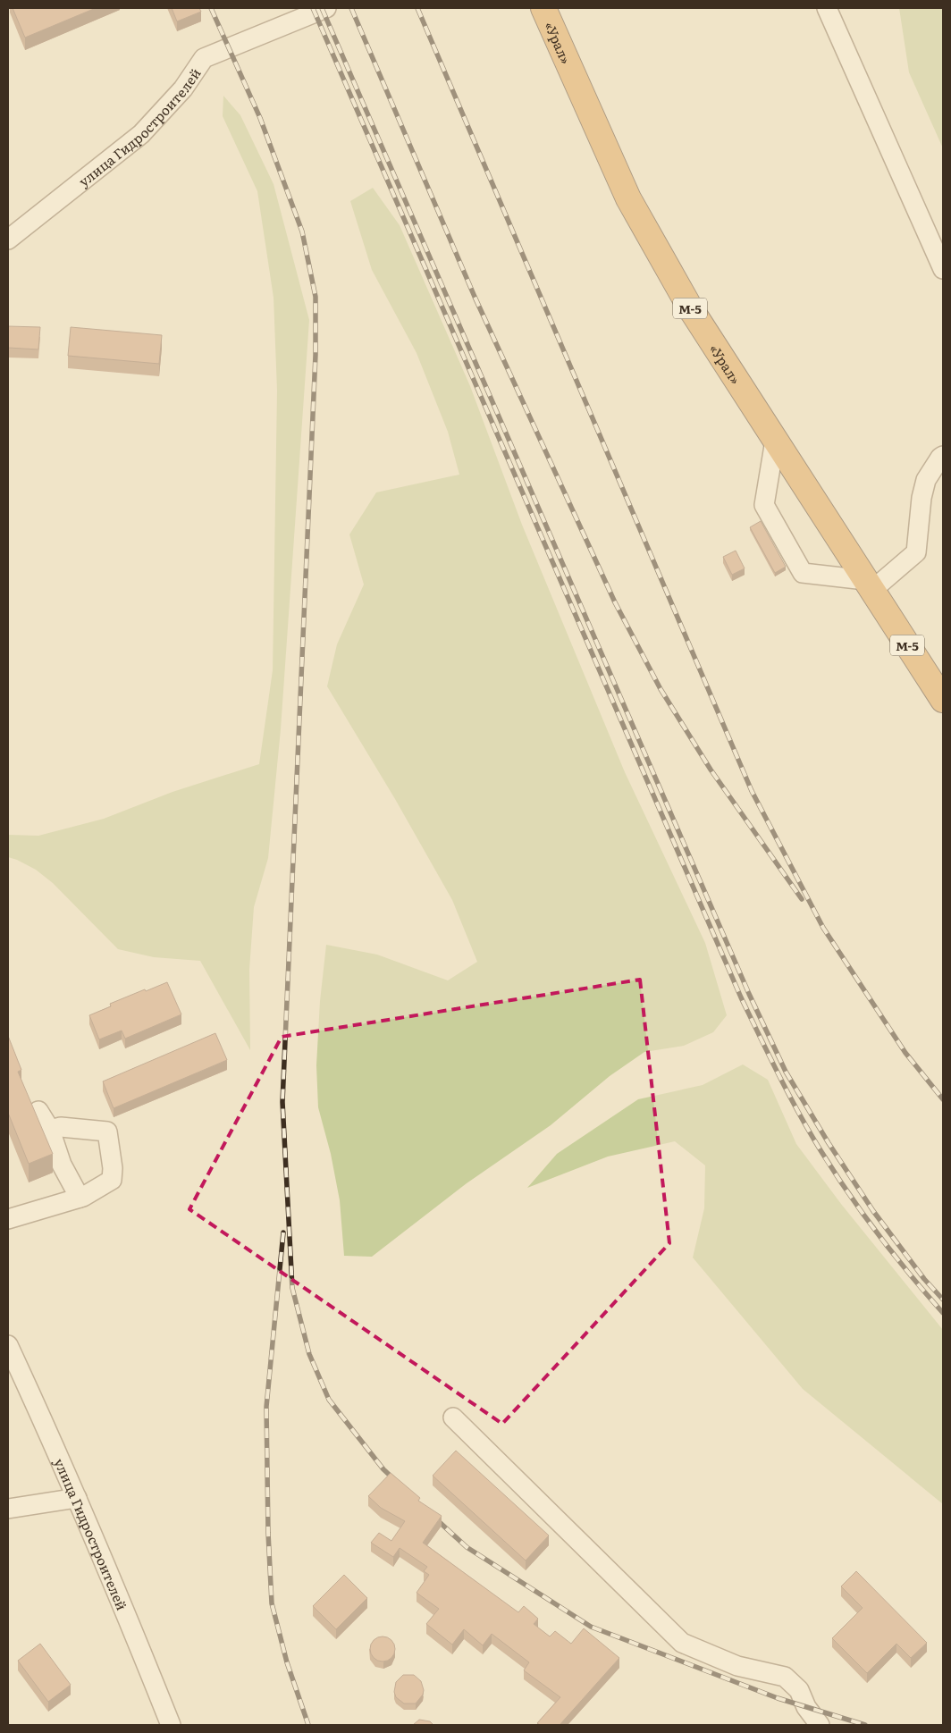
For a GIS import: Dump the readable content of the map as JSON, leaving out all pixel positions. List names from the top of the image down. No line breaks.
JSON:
{"streets":{"highway":["«Урал»","М-5"],"street":["улица Гидростроителей"]}}
